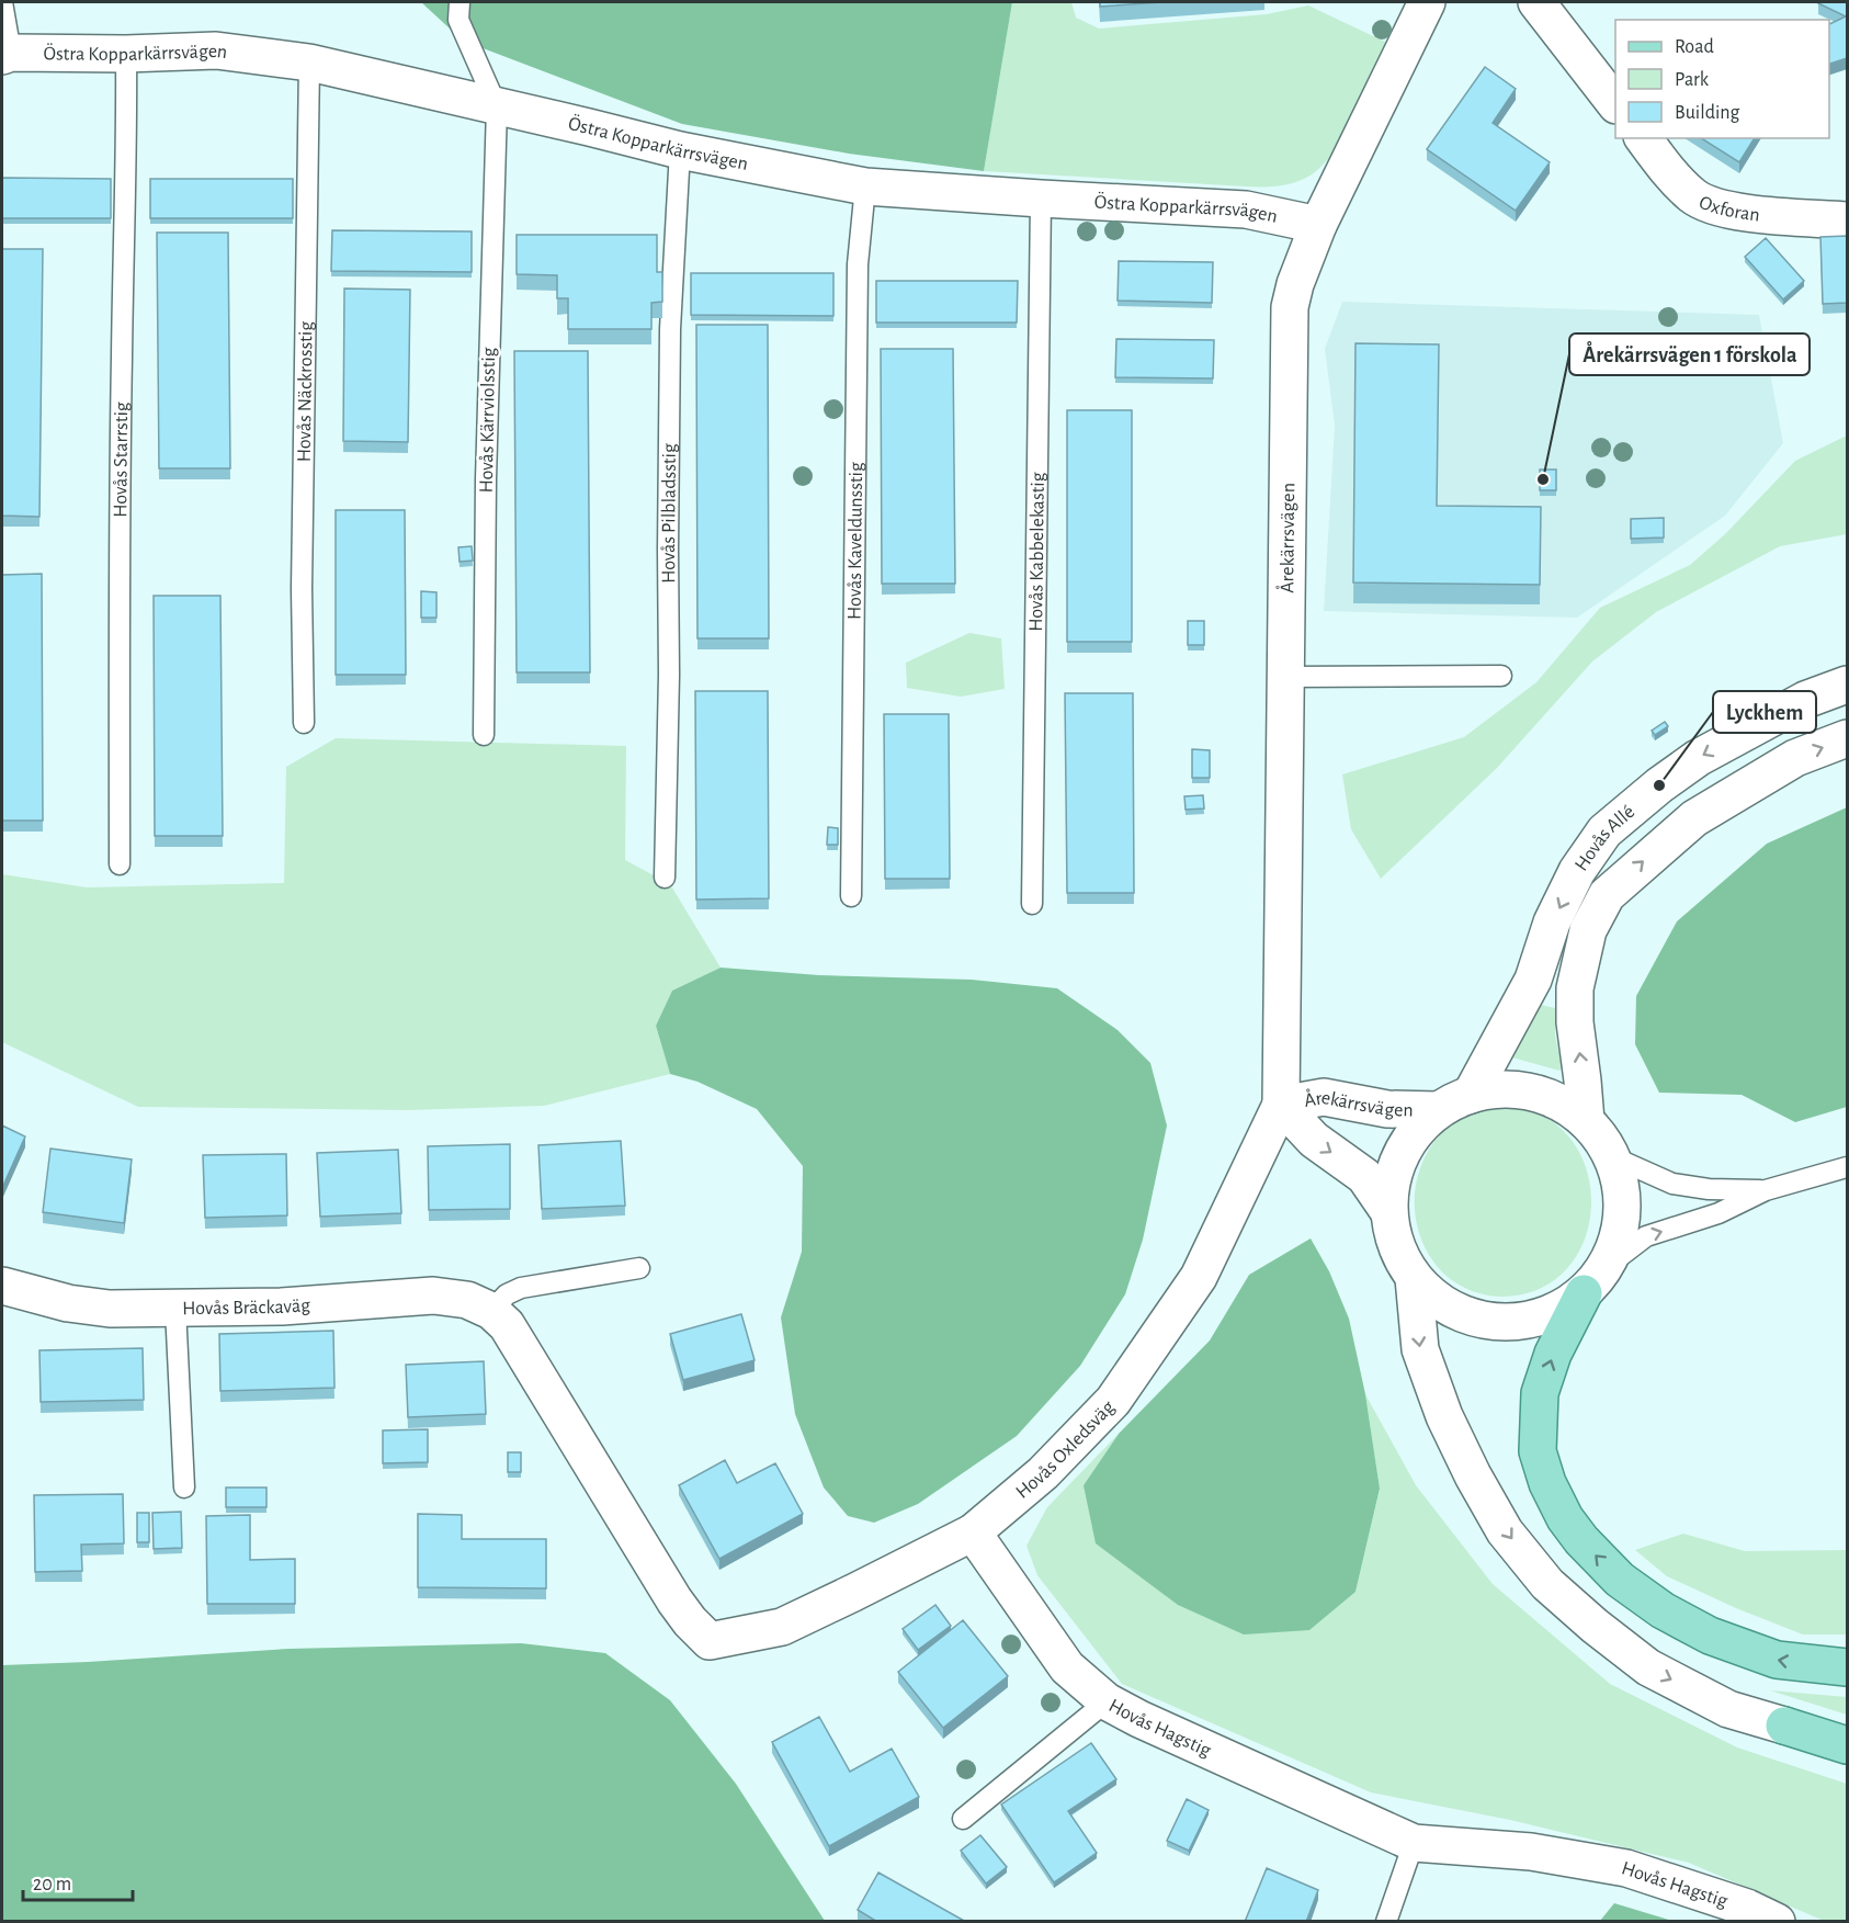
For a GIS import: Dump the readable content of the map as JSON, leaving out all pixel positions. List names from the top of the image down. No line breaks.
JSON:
{"streets":{"street":["Östra Kopparkärrsvägen","Oxforan","Årekärrsvägen","Hovås Allé","Hovås Bräckaväg","Hovås Oxledsväg","Hovås Hagstig"],"lane":["Hovås Näckrosstig","Hovås Kärrviolsstig","Hovås Starrstig","Hovås Pilbladsstig","Hovås Kaveldunsstig","Hovås Kabbelekastig"]},"crossings":[["Östra Kopparkärrsvägen","Hovås Näckrosstig"],["Östra Kopparkärrsvägen","Hovås Kärrviolsstig"],["Östra Kopparkärrsvägen","Hovås Starrstig"],["Östra Kopparkärrsvägen","Hovås Pilbladsstig"],["Östra Kopparkärrsvägen","Årekärrsvägen"],["Östra Kopparkärrsvägen","Hovås Kaveldunsstig"],["Östra Kopparkärrsvägen","Hovås Kabbelekastig"],["Årekärrsvägen","Hovås Allé"],["Årekärrsvägen","Hovås Oxledsväg"],["Hovås Bräckaväg","Hovås Oxledsväg"],["Hovås Oxledsväg","Hovås Hagstig"]],"places":["Årekärrsvägen 1 förskola","Lyckhem"],"legend":["Road","Park","Building"],"scale_bar":"20 m"}
